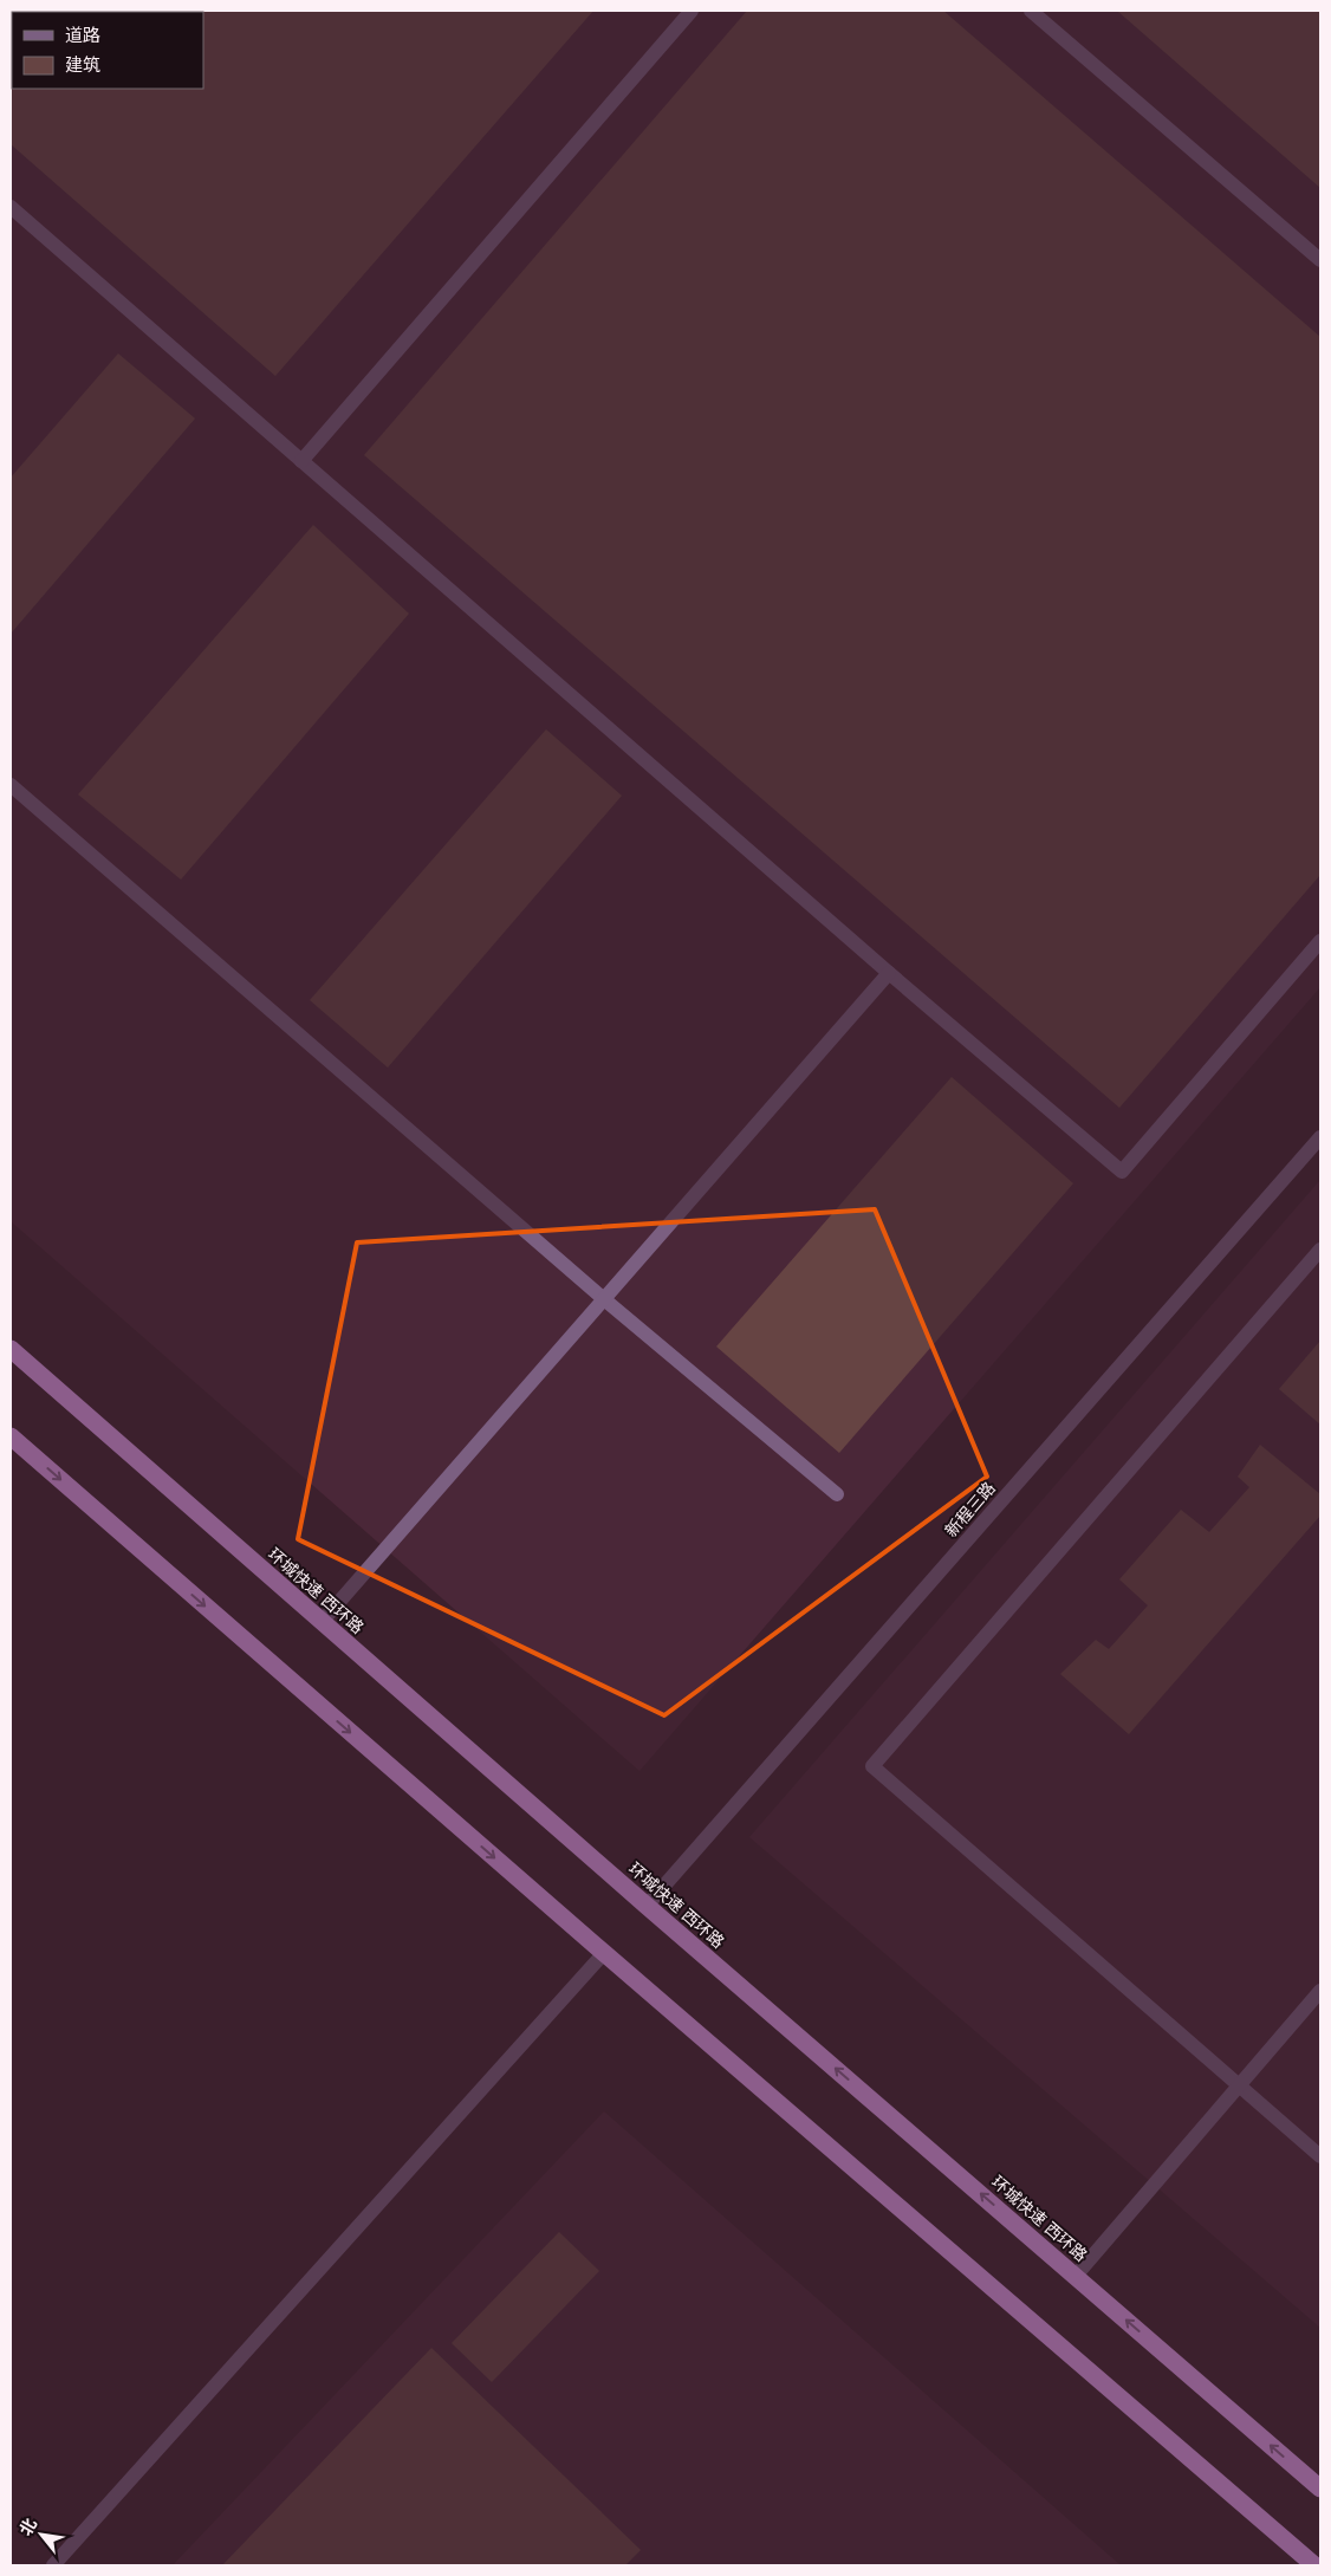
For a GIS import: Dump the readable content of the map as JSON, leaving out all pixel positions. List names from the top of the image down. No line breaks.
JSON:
{"streets":{"highway":["环城快速 西环路"],"street":["新程三路"]},"crossings":[["新程三路","环城快速 西环路"]],"legend":["道路","建筑"],"north":"top left"}
